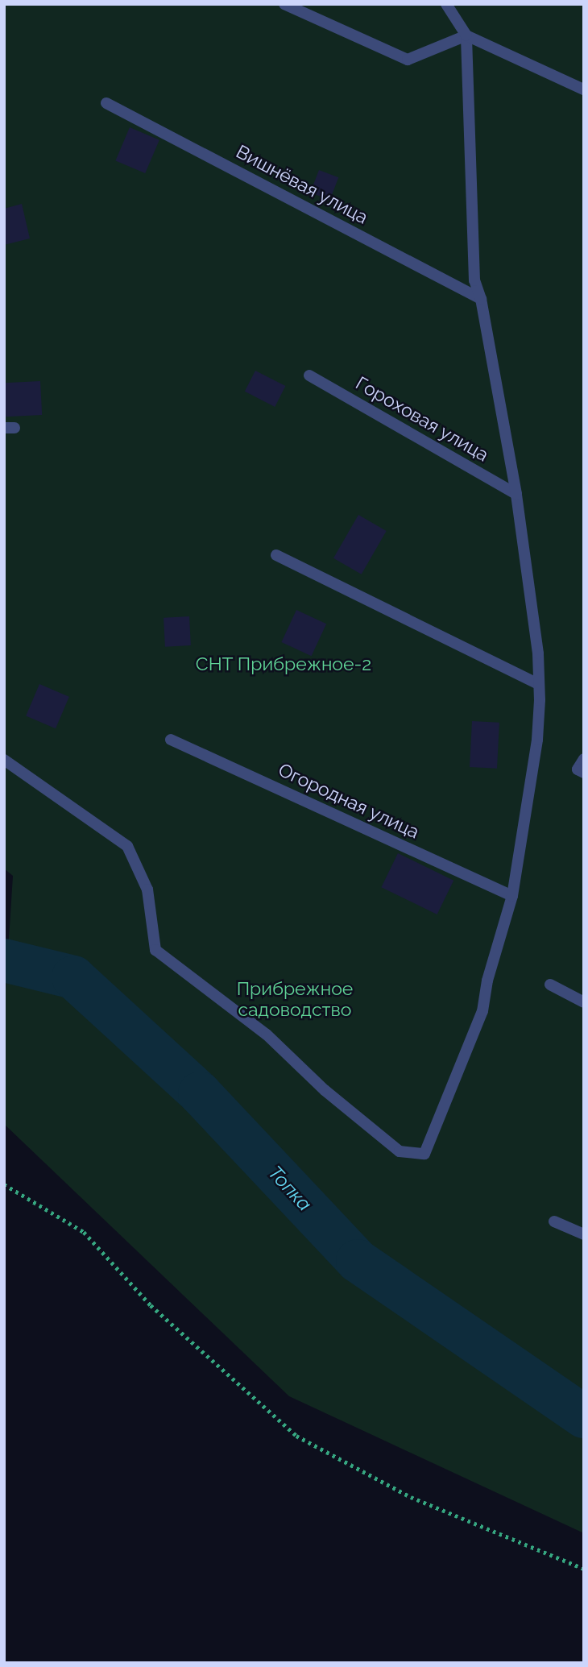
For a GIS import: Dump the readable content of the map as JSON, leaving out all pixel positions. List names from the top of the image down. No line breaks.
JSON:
{"streets":{"street":["Вишнёвая улица","Гороховая улица","Огородная улица"]},"water":["Топка"],"parks":["СНТ Прибрежное-2","Прибрежное садоводство"]}
